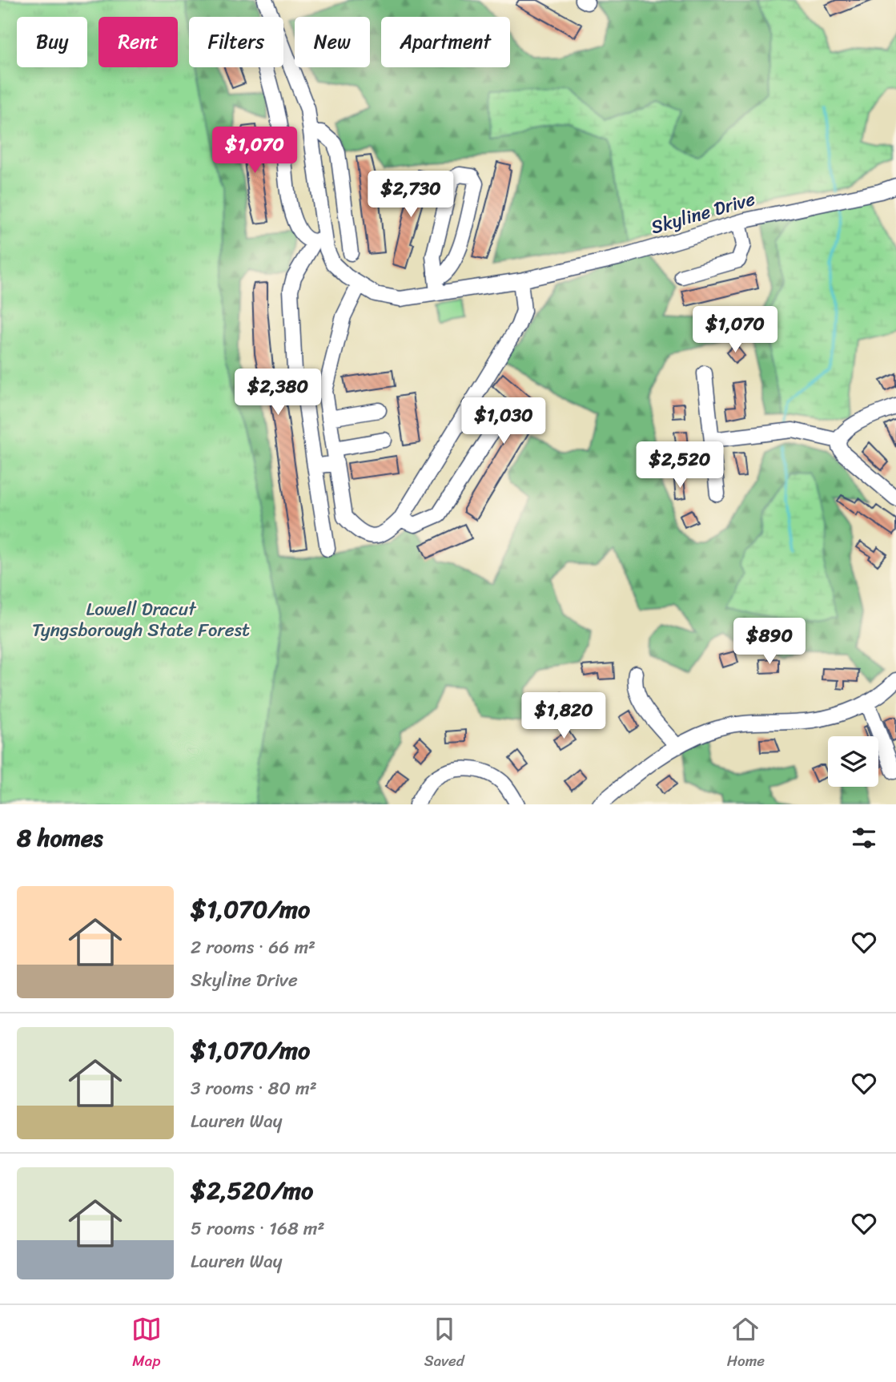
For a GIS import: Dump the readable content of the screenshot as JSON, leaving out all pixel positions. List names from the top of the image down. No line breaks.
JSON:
{"streets":{"street":["Skyline Drive"]},"parks":["Lowell Dracut Tyngsborough State Forest"],"page":{"chip":["Buy","Rent","Filters","New","Apartment"],"price":["$1,070","$2,730","$1,070","$2,380","$1,030","$2,520","$890","$1,820"],"heading":"8 homes","list":[{"name":"$1,070/mo","note":"2 rooms · 66 m² · Skyline Drive"},{"name":"$1,070/mo","note":"3 rooms · 80 m² · Lauren Way"},{"name":"$2,520/mo","note":"5 rooms · 168 m² · Lauren Way"}],"tabs":["Map","Saved","Home"]}}
